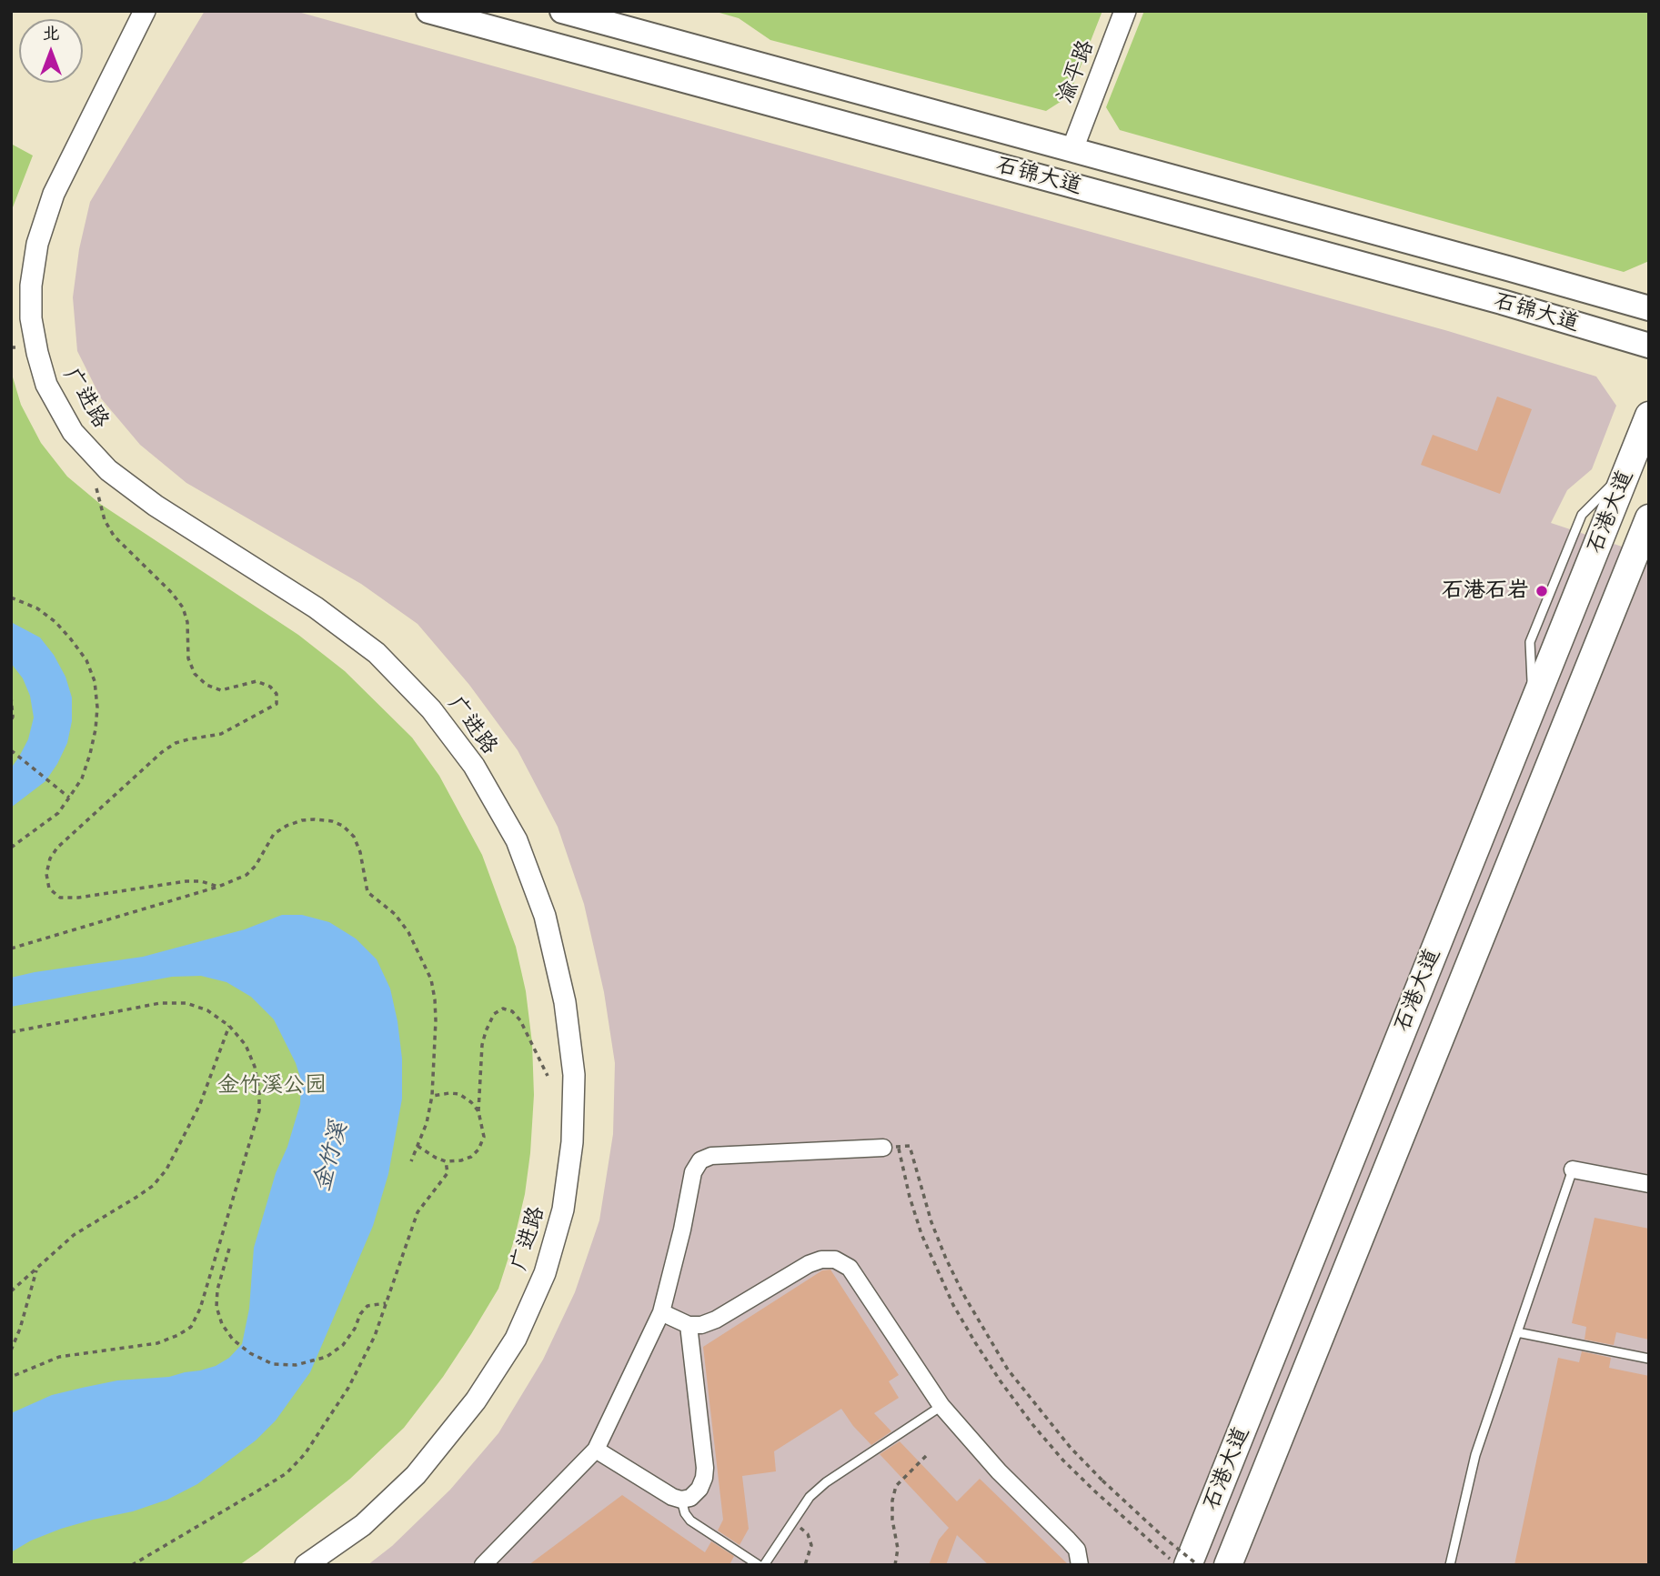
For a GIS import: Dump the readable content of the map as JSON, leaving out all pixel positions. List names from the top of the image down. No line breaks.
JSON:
{"streets":{"main road":["石锦大道","石港大道"],"street":["渝平路","广进路"]},"crossings":[["渝平路","石锦大道"]],"water":["金竹溪"],"parks":["金竹溪公园"],"places":["石港石岩"],"north":"top"}
